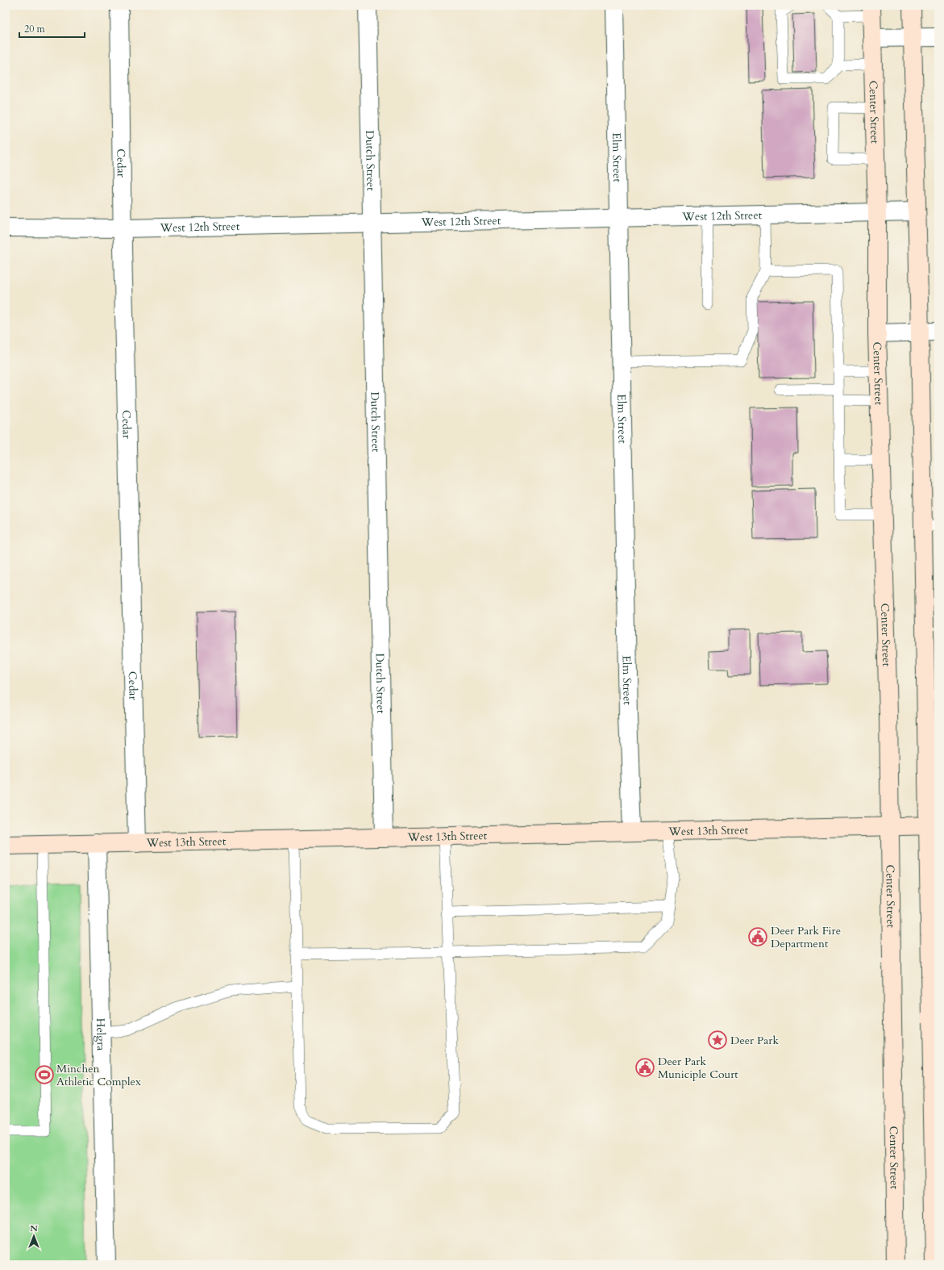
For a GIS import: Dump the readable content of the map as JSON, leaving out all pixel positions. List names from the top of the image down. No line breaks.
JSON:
{"streets":{"main road":["Center Street","West 13th Street"],"street":["Elm Street","Dutch Street","Cedar","West 12th Street","Helgra"]},"crossings":[["Center Street","West 12th Street"],["Center Street","West 13th Street"],["Elm Street","West 12th Street"],["Elm Street","West 13th Street"],["Dutch Street","West 12th Street"],["Dutch Street","West 13th Street"],["Cedar","West 12th Street"],["Cedar","West 13th Street"],["West 13th Street","Helgra"]],"places":{"public building":["Deer Park Fire Department","Deer Park Municiple Court"],"place":["Deer Park"],"sports":["Minchen Athletic Complex"]},"scale_bar":"20 m","north":"top"}
